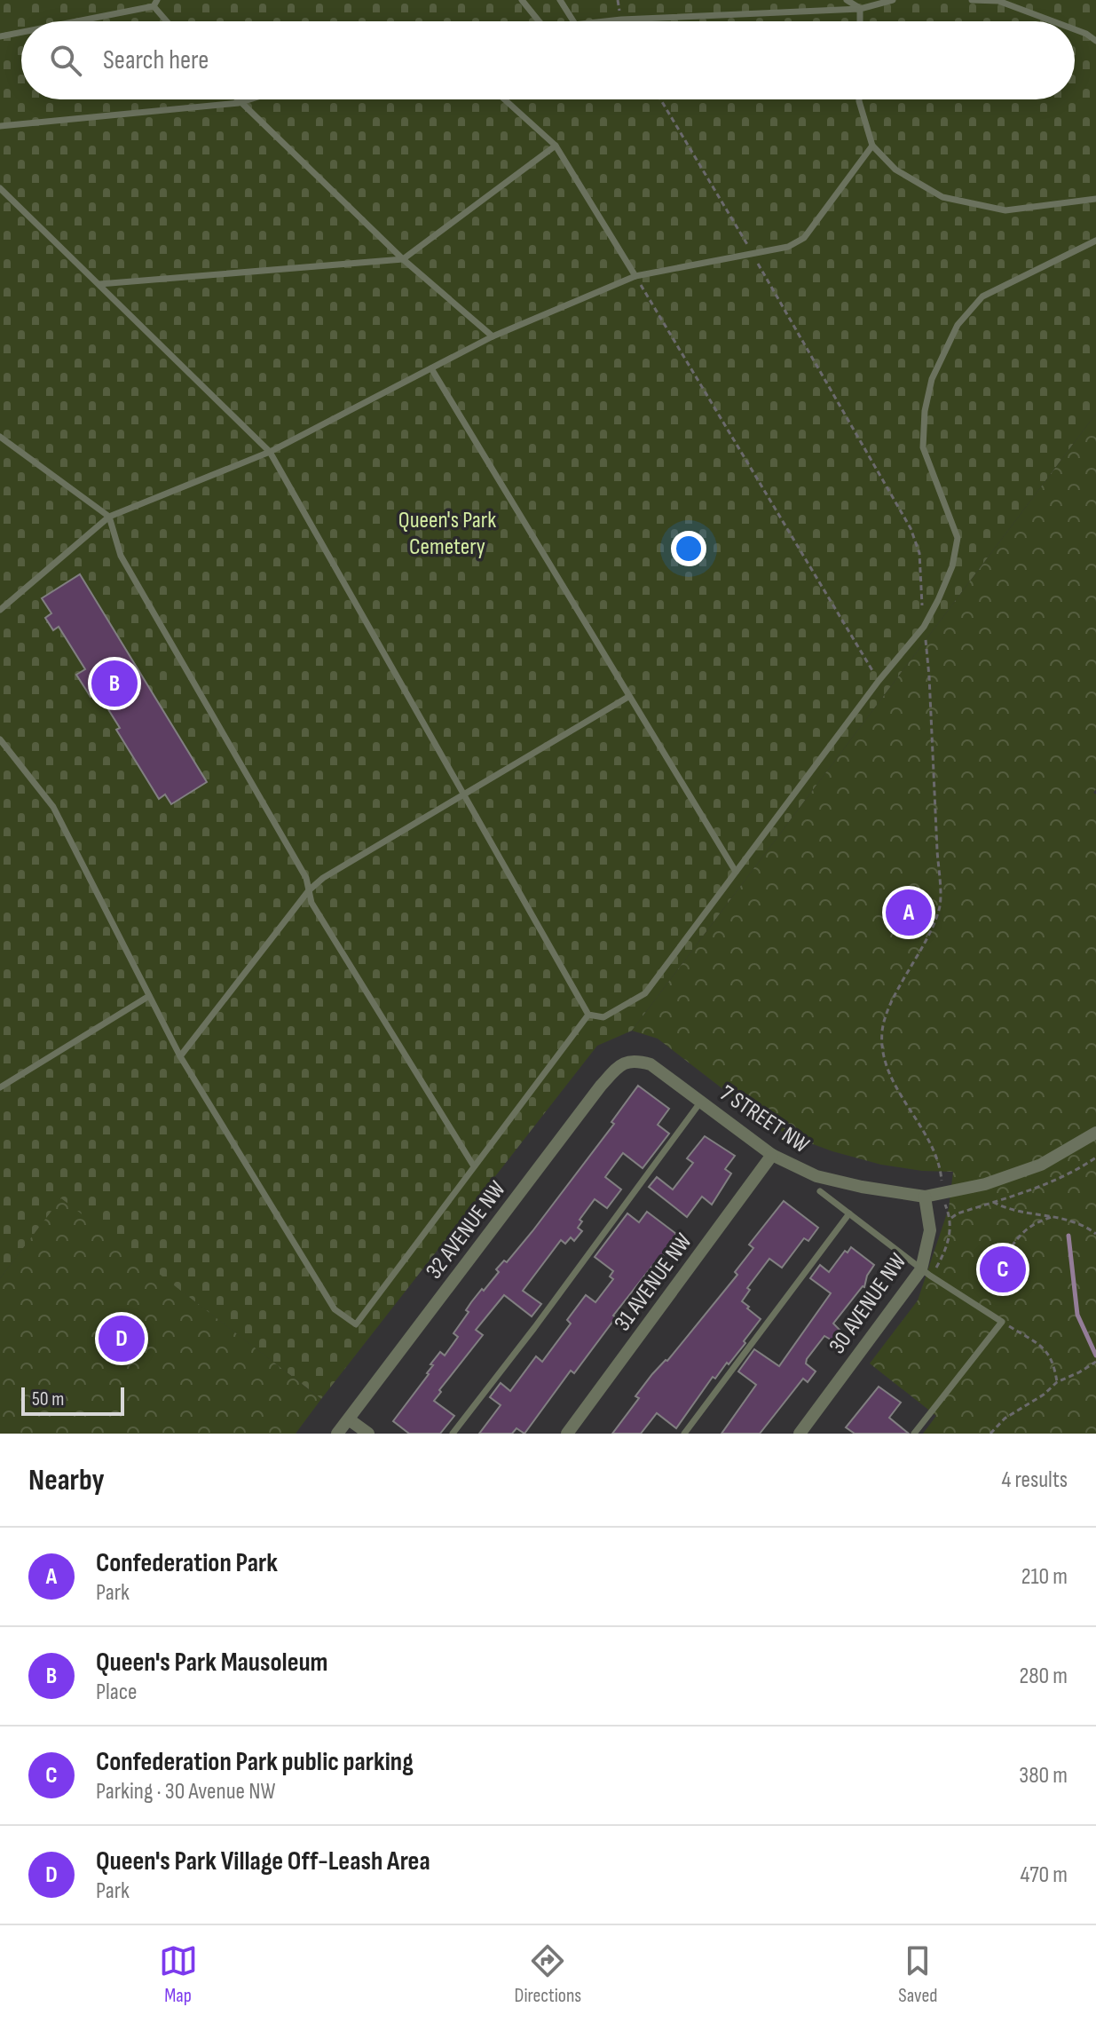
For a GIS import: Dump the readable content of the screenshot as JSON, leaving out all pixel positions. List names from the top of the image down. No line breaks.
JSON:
{"streets":{"street":["7 STREET NW","32 AVENUE NW","31 AVENUE NW","30 AVENUE NW"]},"crossings":[["7 STREET NW","32 AVENUE NW"],["7 STREET NW","31 AVENUE NW"],["7 STREET NW","30 AVENUE NW"]],"parks":["Queen's Park Cemetery"],"scale_bar":"50 m","page":{"search":"Search here","pins":["B","A","C","D"],"scale":"50 m","heading":["Nearby","4 results"],"list":[{"mark":"A","name":"Confederation Park","note":"Park","value":"210 m"},{"mark":"B","name":"Queen's Park Mausoleum","note":"Place","value":"280 m"},{"mark":"C","name":"Confederation Park public parking","note":"Parking · 30 Avenue NW","value":"380 m"},{"mark":"D","name":"Queen's Park Village Off-Leash Area","note":"Park","value":"470 m"}],"nav":["Map","Directions","Saved"]}}
